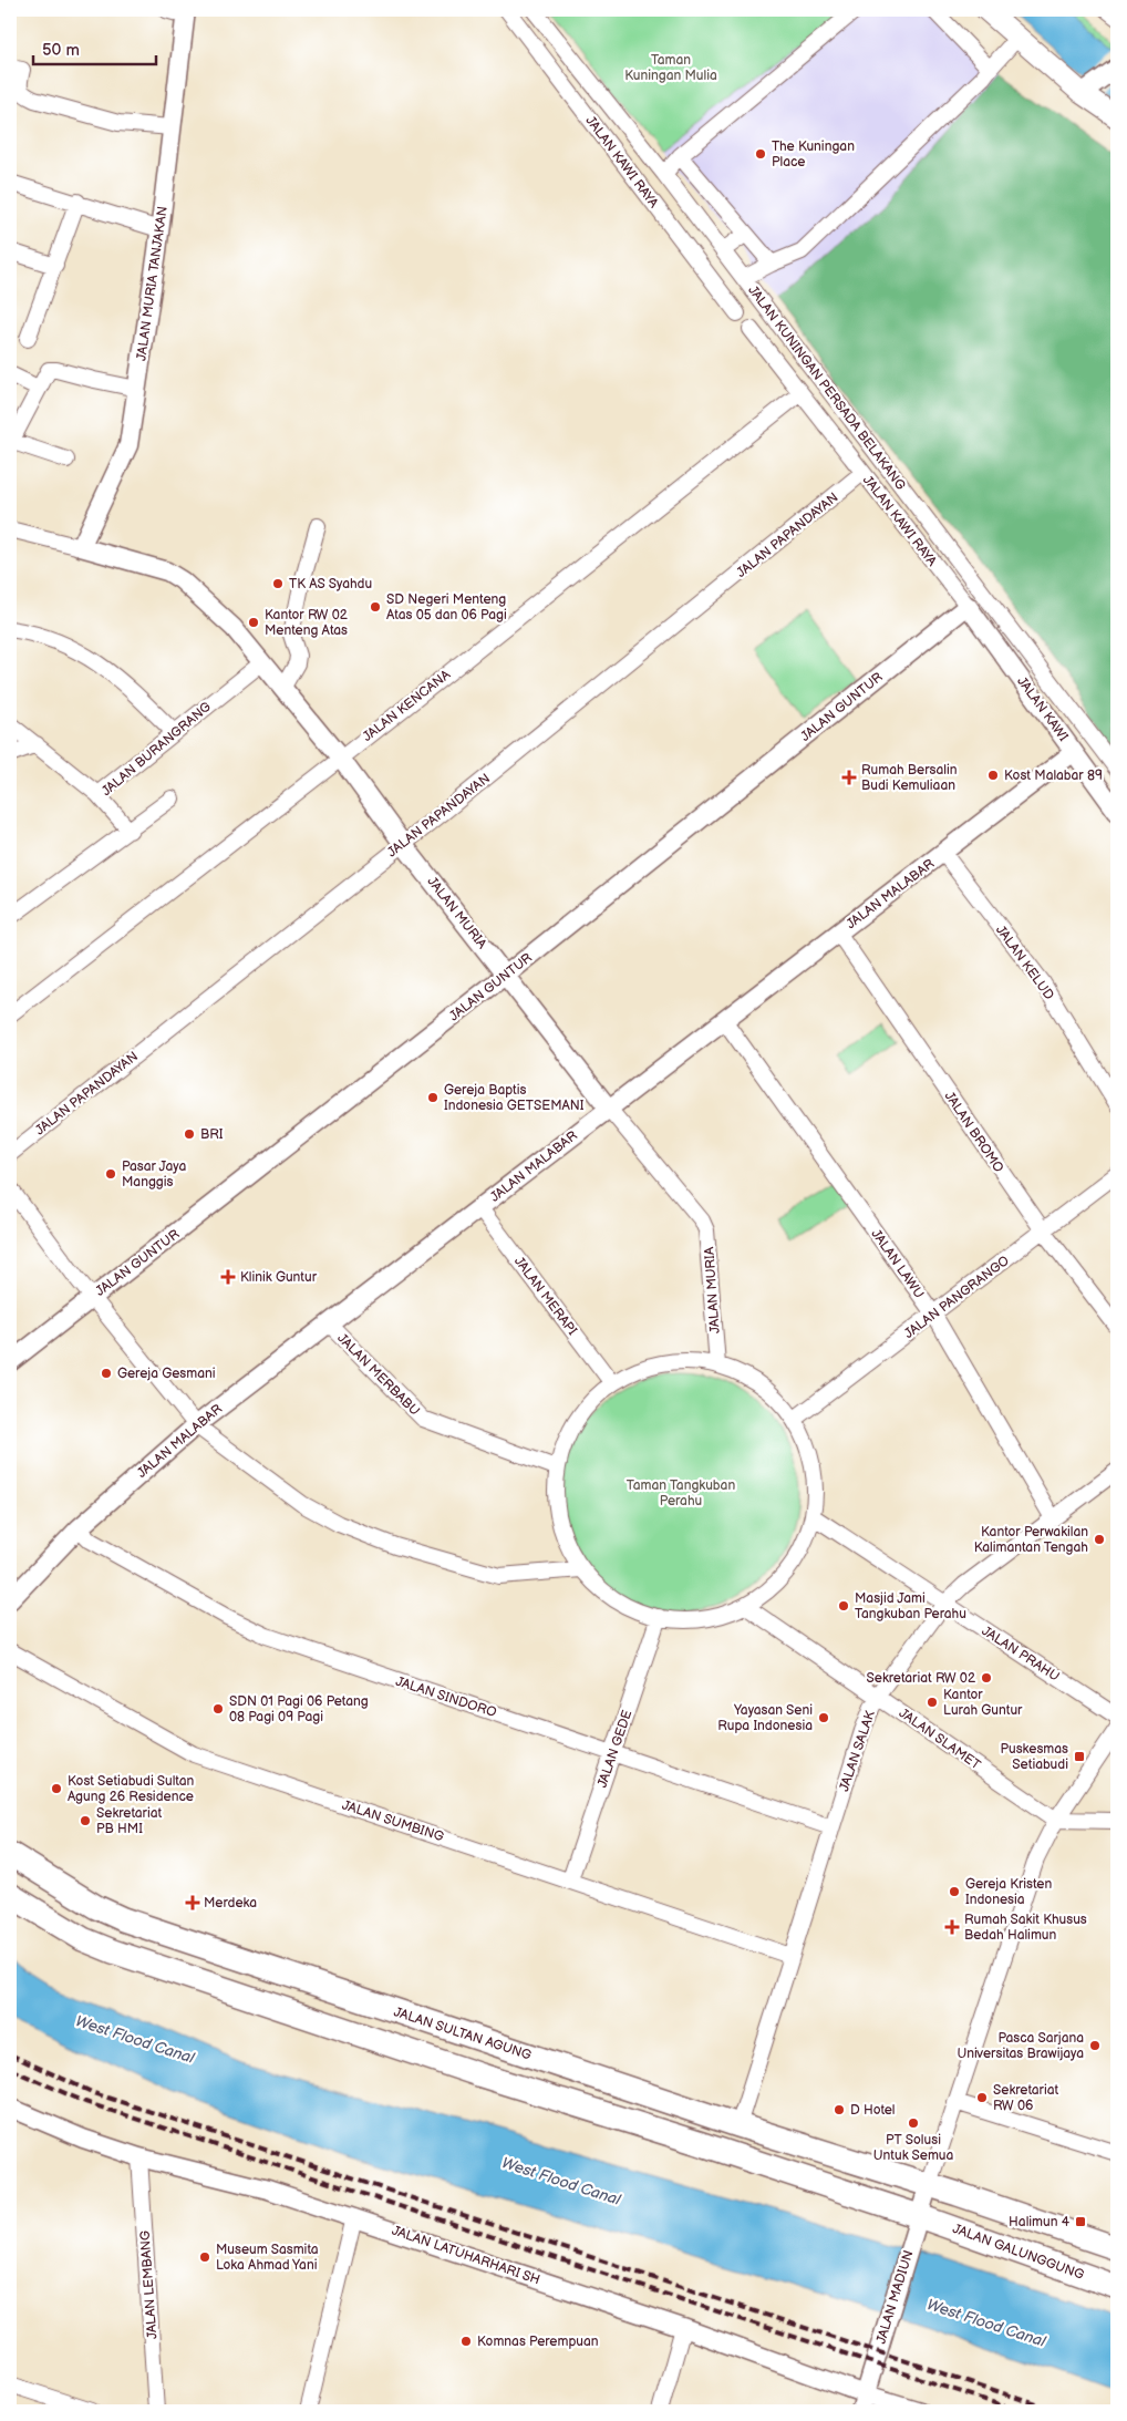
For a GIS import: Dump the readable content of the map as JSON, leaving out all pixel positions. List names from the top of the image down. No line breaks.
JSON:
{"streets":{"main road":["JALAN SULTAN AGUNG","JALAN GALUNGGUNG"],"street":["JALAN KAWI RAYA","JALAN MURIA TANJAKAN","JALAN KUNINGAN PERSADA BELAKANG","JALAN PAPANDAYAN","JALAN KENCANA","JALAN GUNTUR","JALAN KAWI","JALAN BURANGRANG","JALAN MALABAR","JALAN MURIA","JALAN KELUD","JALAN BROMO","JALAN LAWU","JALAN MERAPI","JALAN PANGRANGO","JALAN MERBABU","JALAN PRAHU","JALAN SINDORO","JALAN SLAMET","JALAN GEDE","JALAN SALAK","JALAN SUMBING","JALAN LATUHARHARI SH","JALAN LEMBANG","JALAN MADIUN"]},"crossings":[["JALAN KAWI RAYA","JALAN PAPANDAYAN"],["JALAN KAWI RAYA","JALAN KENCANA"],["JALAN KAWI RAYA","JALAN GUNTUR"],["JALAN KAWI RAYA","JALAN KAWI"],["JALAN MURIA TANJAKAN","JALAN MURIA"],["JALAN PAPANDAYAN","JALAN MURIA"],["JALAN KENCANA","JALAN MURIA"],["JALAN GUNTUR","JALAN KAWI"],["JALAN GUNTUR","JALAN MURIA"],["JALAN KAWI","JALAN MALABAR"],["JALAN BURANGRANG","JALAN MURIA"],["JALAN MALABAR","JALAN MURIA"],["JALAN MALABAR","JALAN KELUD"],["JALAN MALABAR","JALAN BROMO"],["JALAN MALABAR","JALAN LAWU"],["JALAN MALABAR","JALAN MERAPI"],["JALAN MALABAR","JALAN MERBABU"],["JALAN MALABAR","JALAN SINDORO"],["JALAN BROMO","JALAN PANGRANGO"],["JALAN LAWU","JALAN PANGRANGO"],["JALAN LAWU","JALAN SALAK"],["JALAN PRAHU","JALAN SALAK"],["JALAN SINDORO","JALAN GEDE"],["JALAN SINDORO","JALAN SALAK"],["JALAN SLAMET","JALAN SALAK"],["JALAN GEDE","JALAN SUMBING"],["JALAN SALAK","JALAN SUMBING"],["JALAN SALAK","JALAN SULTAN AGUNG"],["JALAN SULTAN AGUNG","JALAN MADIUN"],["JALAN GALUNGGUNG","JALAN MADIUN"],["JALAN LATUHARHARI SH","JALAN LEMBANG"],["JALAN LATUHARHARI SH","JALAN MADIUN"]],"water":["West Flood Canal"],"parks":["Taman Kuningan Mulia","Taman Tangkuban Perahu"],"places":{"other":["The Kuningan Place","TK AS Syahdu","SD Negeri Menteng Atas 05 dan 06 Pagi","Kantor RW 02 Menteng Atas","Kost Malabar 89","Gereja Baptis Indonesia GETSEMANI","BRI","Pasar Jaya Manggis","Gereja Gesmani","Kantor Perwakilan Kalimantan Tengah","Masjid Jami Tangkuban Perahu","Sekretariat RW 02","Kantor Lurah Guntur","SDN 01 Pagi 06 Petang 08 Pagi 09 Pagi","Yayasan Seni Rupa Indonesia","Kost Setiabudi Sultan Agung 26 Residence","Sekretariat PB HMI","Gereja Kristen Indonesia","Pasca Sarjana Universitas Brawijaya","Sekretariat RW 06","D Hotel","PT Solusi Untuk Semua","Museum Sasmita Loka Ahmad Yani","Komnas Perempuan"],"health":["Rumah Bersalin Budi Kemuliaan","Klinik Guntur","Merdeka","Rumah Sakit Khusus Bedah Halimun"],"transit":["Puskesmas Setiabudi","Halimun 4"]},"scale_bar":"50 m"}
